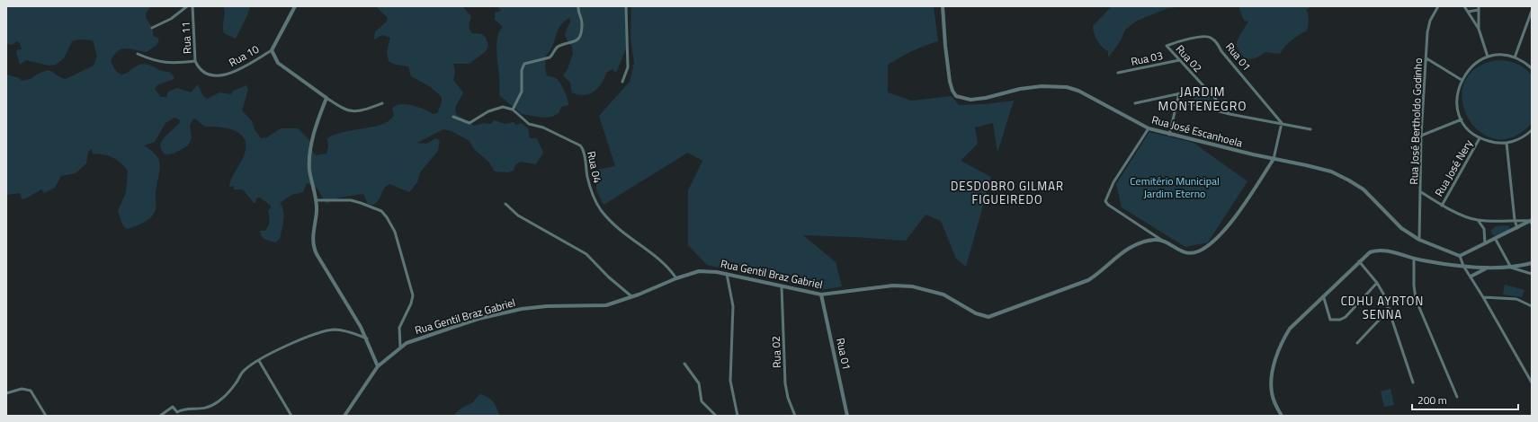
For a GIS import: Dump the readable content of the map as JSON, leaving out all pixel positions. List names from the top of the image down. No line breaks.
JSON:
{"streets":{"street":["Rua 11","Rua 10","Rua 01","Rua 03","Rua 02","Rua José Bertholdo Godinho","Rua José Escanhoela","Rua 04","Rua José Nery","Rua Gentil Braz Gabriel"]},"crossings":[["Rua 11","Rua 10"],["Rua 01","Rua 02"],["Rua 01","Rua Gentil Braz Gabriel"],["Rua 03","Rua 02"],["Rua 02","Rua Gentil Braz Gabriel"],["Rua José Bertholdo Godinho","Rua José Escanhoela"],["Rua 04","Rua Gentil Braz Gabriel"]],"districts":["JARDIM MONTENEGRO","DESDOBRO GILMAR FIGUEIREDO","CDHU AYRTON SENNA"],"parks":["Cemitério Municipal Jardim Eterno"],"scale_bar":"200 m"}
